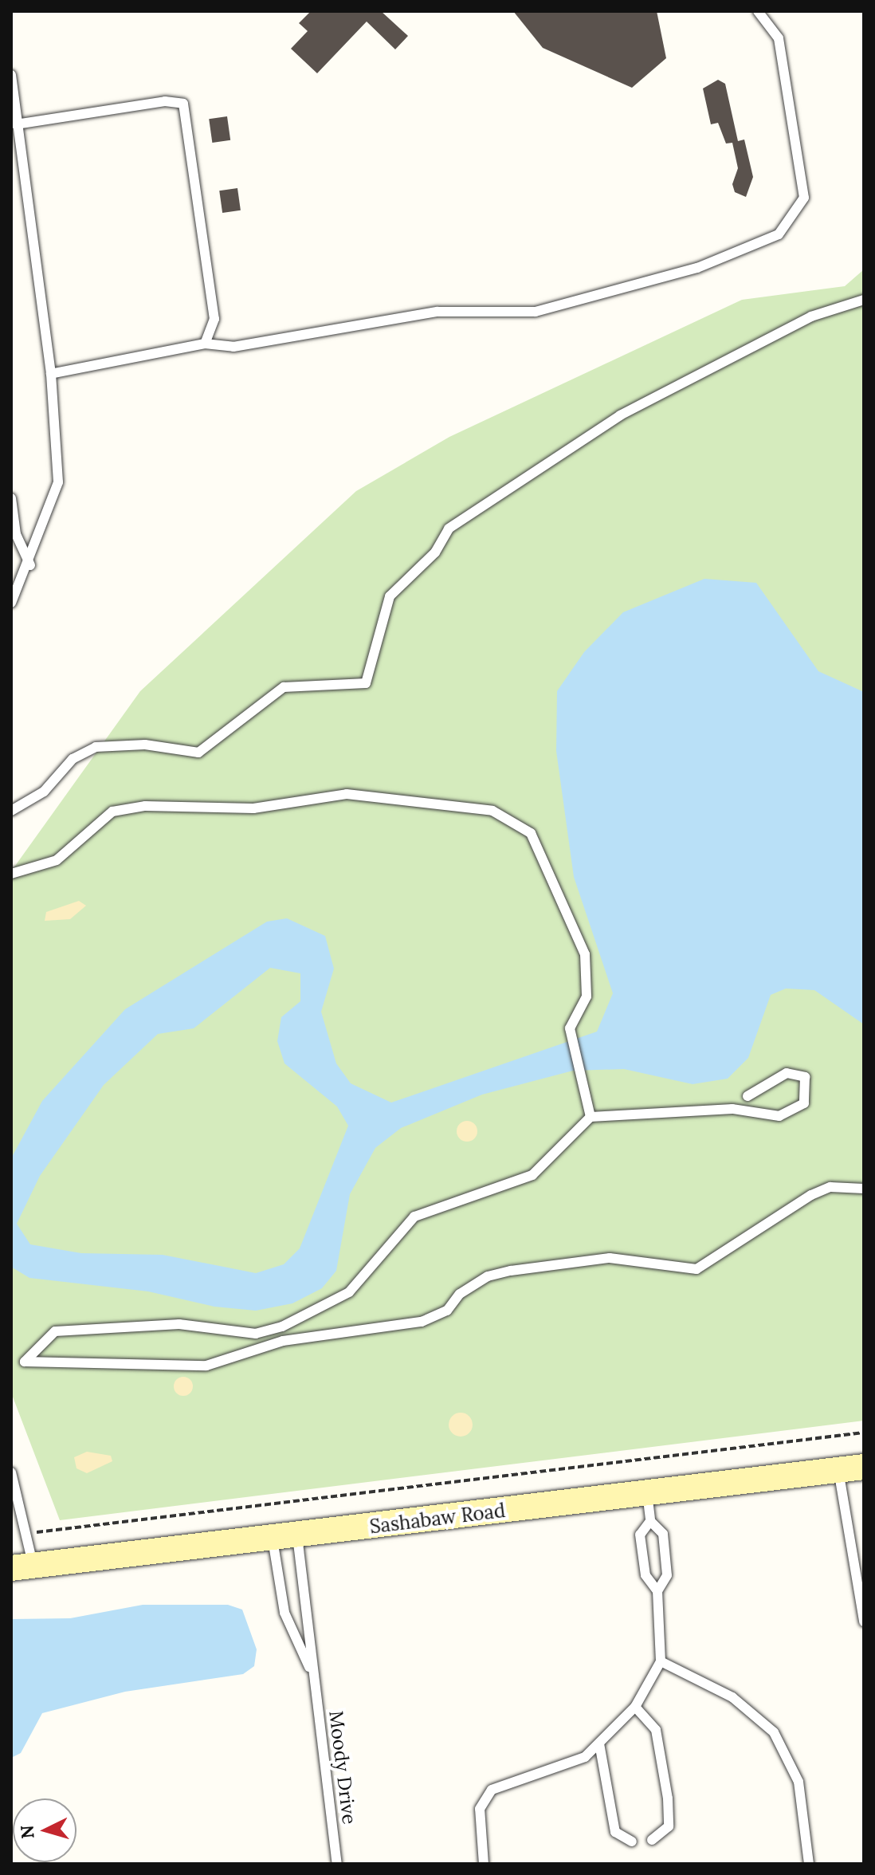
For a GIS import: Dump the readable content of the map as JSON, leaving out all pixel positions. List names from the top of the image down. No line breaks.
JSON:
{"streets":{"main road":["Sashabaw Road"],"lane":["Moody Drive"]},"crossings":[["Sashabaw Road","Moody Drive"]],"north":"left"}
